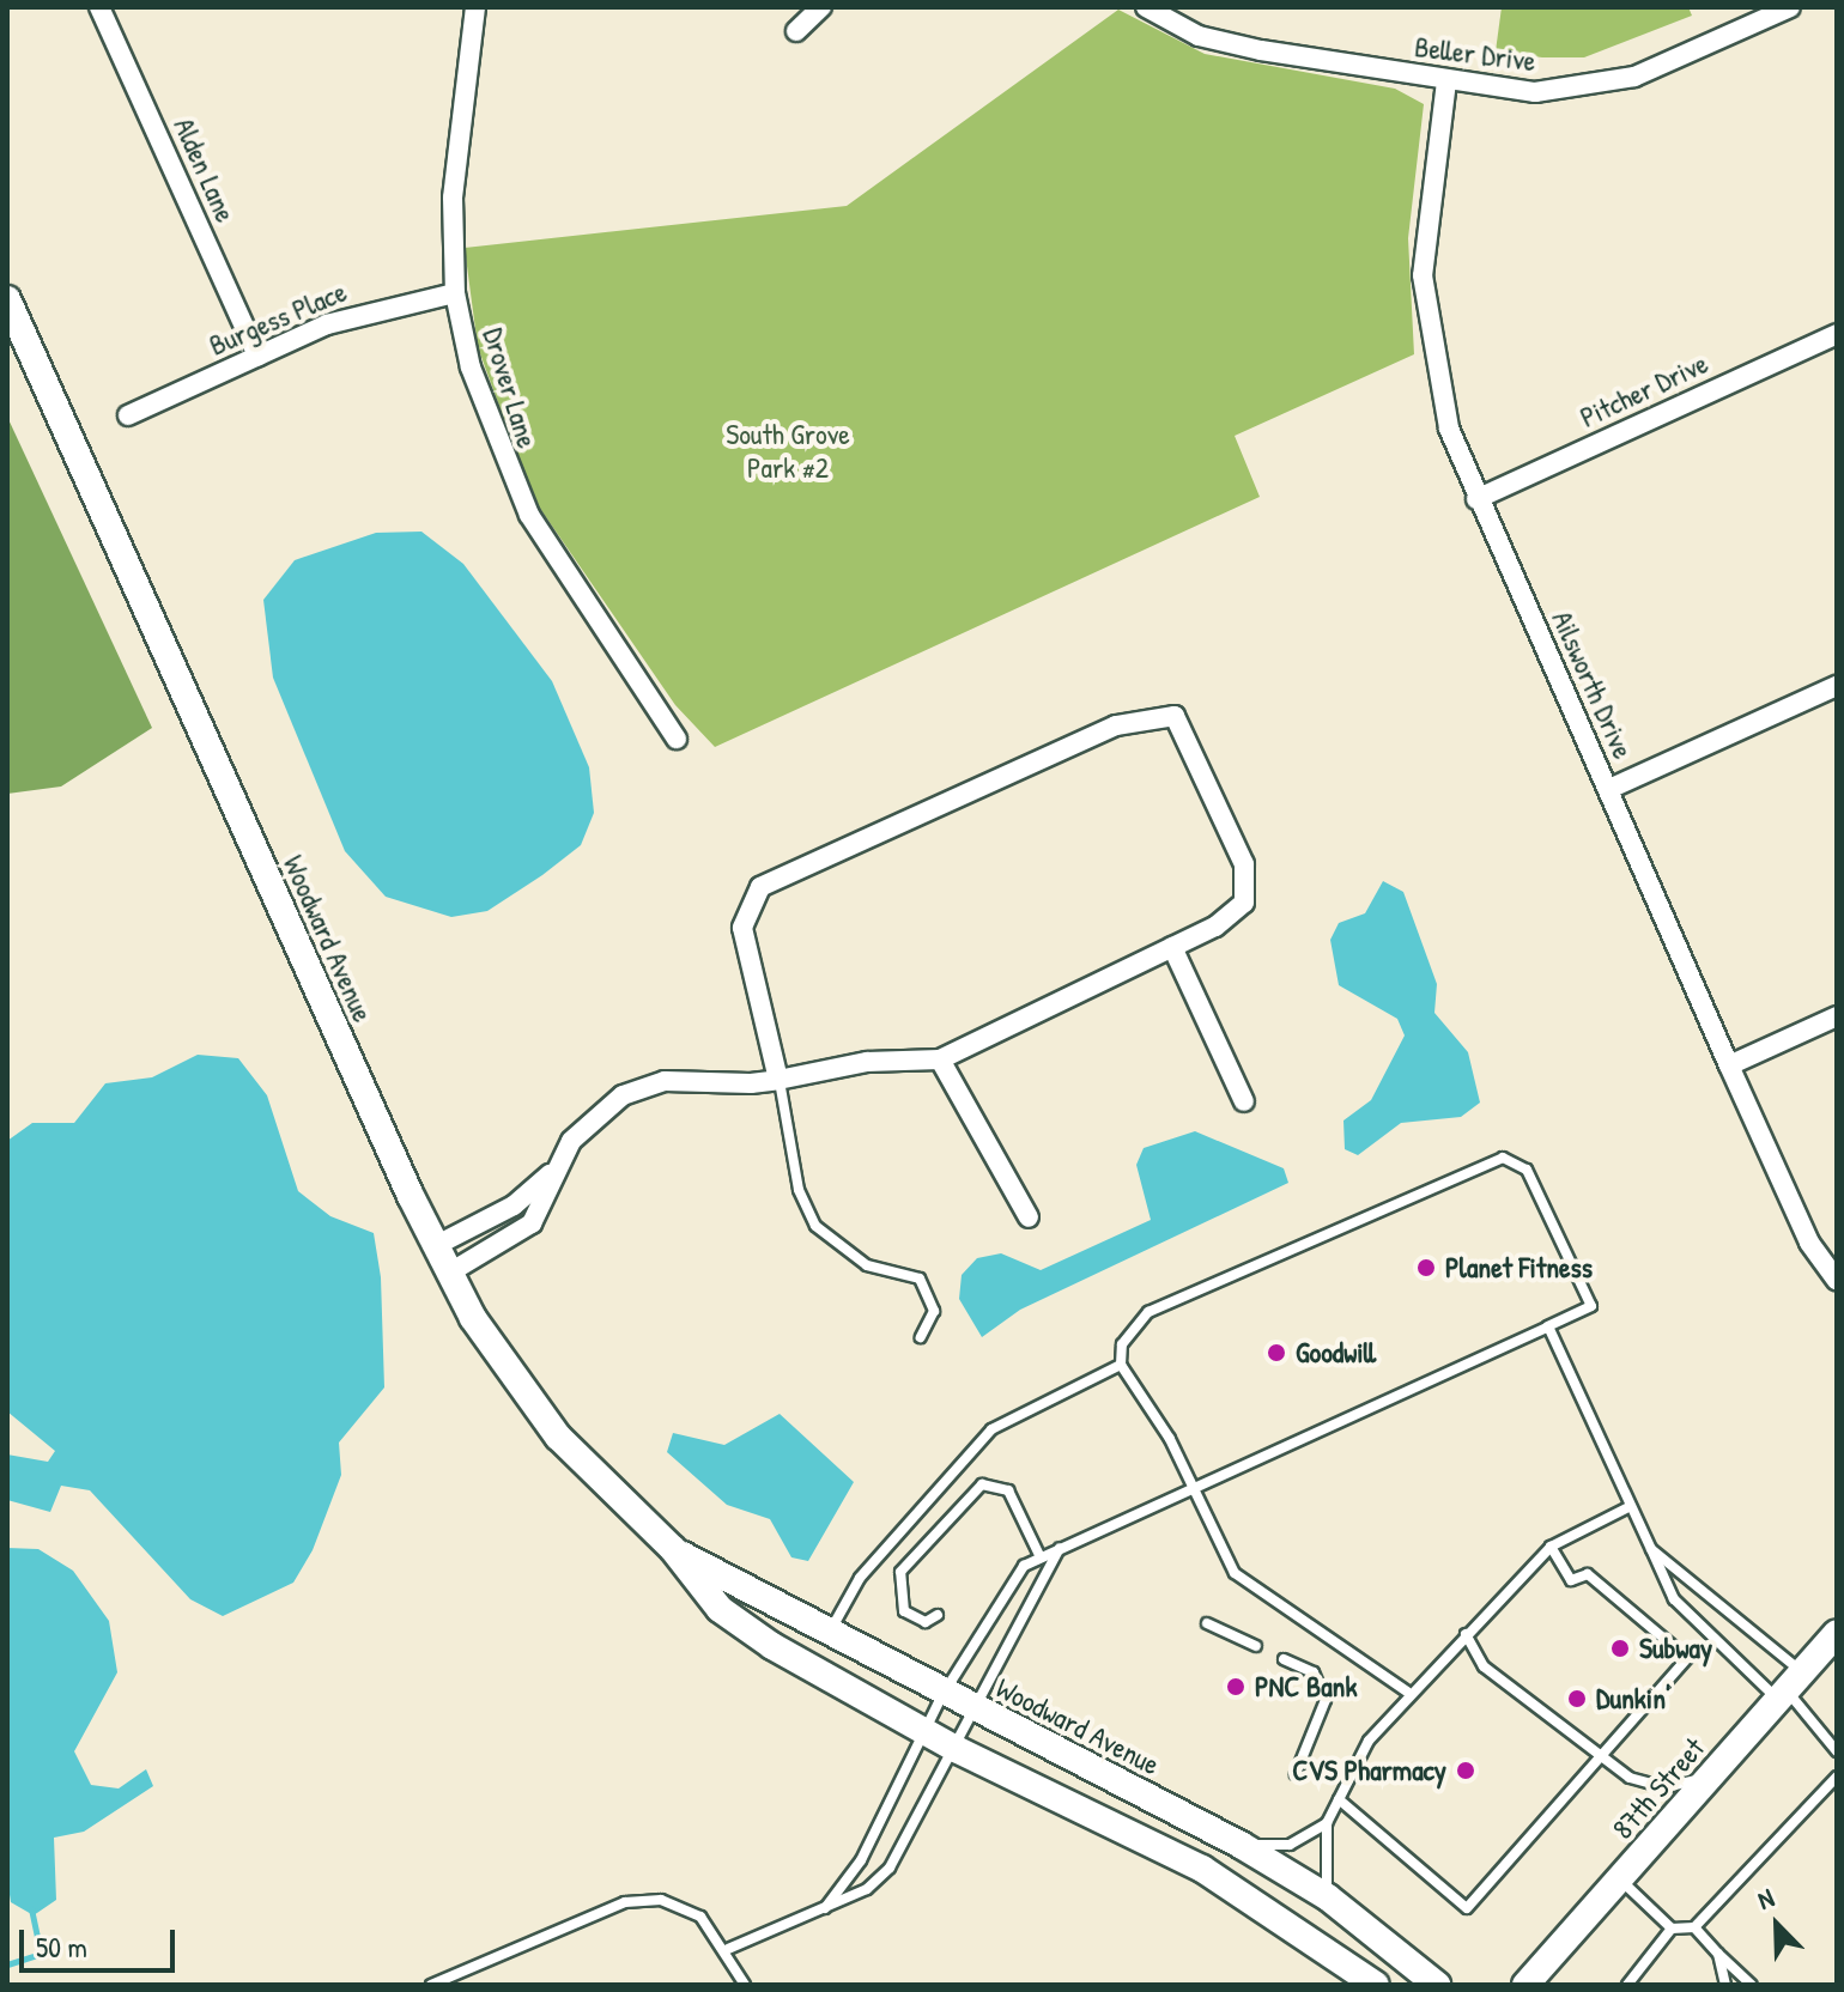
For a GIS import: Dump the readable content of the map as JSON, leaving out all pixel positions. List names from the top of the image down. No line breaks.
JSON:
{"streets":{"main road":["Woodward Avenue","87th Street"],"street":["Beller Drive","Alden Lane","Burgess Place","Drover Lane","Pitcher Drive","Ailsworth Drive"]},"crossings":[["Beller Drive","Ailsworth Drive"],["Alden Lane","Burgess Place"],["Burgess Place","Drover Lane"],["Pitcher Drive","Ailsworth Drive"]],"parks":["South Grove Park #2"],"places":["Planet Fitness","Goodwill","Subway","PNC Bank","Dunkin'","CVS Pharmacy"],"scale_bar":"50 m","north":"top left"}
